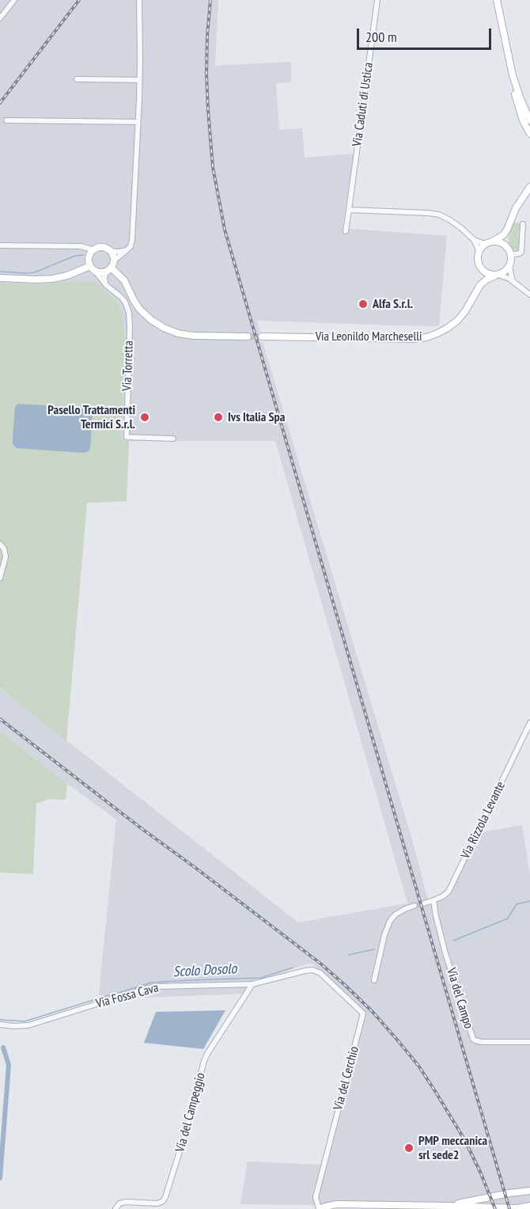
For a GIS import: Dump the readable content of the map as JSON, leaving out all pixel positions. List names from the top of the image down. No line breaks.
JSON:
{"streets":{"street":["Via Caduti di Ustica","Via Leonildo Marcheselli","Via Torretta","Via Rizzola Levante","Via Fossa Cava","Via del Campo","Via del Cerchio","Via del Campeggio"]},"crossings":[["Via Rizzola Levante","Via del Campo"],["Via Fossa Cava","Via del Cerchio"],["Via Fossa Cava","Via del Campeggio"]],"water":["Scolo Dosolo"],"places":["Alfa S.r.l.","Pasello Trattamenti Termici S.r.l.","Ivs Italia Spa","PMP meccanica srl sede2"],"scale_bar":"200 m"}
